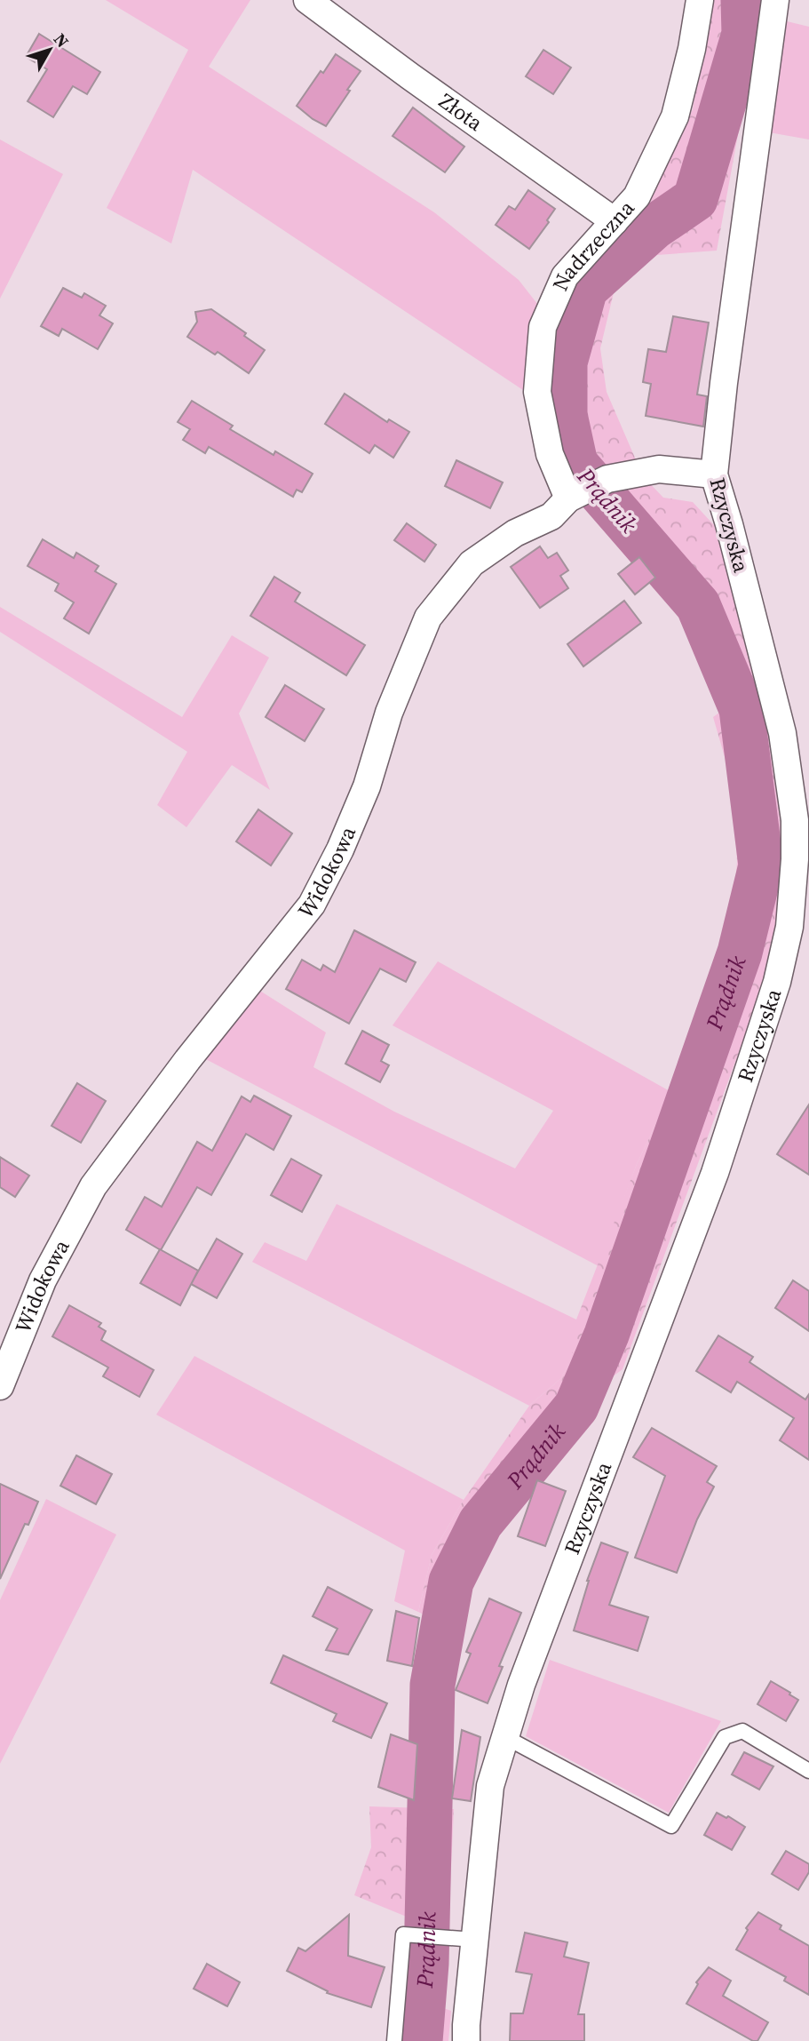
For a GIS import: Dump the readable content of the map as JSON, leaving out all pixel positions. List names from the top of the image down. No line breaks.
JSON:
{"streets":{"street":["Złota","Nadrzeczna","Rzyczyska","Widokowa"]},"crossings":[["Złota","Nadrzeczna"],["Nadrzeczna","Widokowa"],["Rzyczyska","Widokowa"]],"water":["Prądnik"],"north":"top right"}
